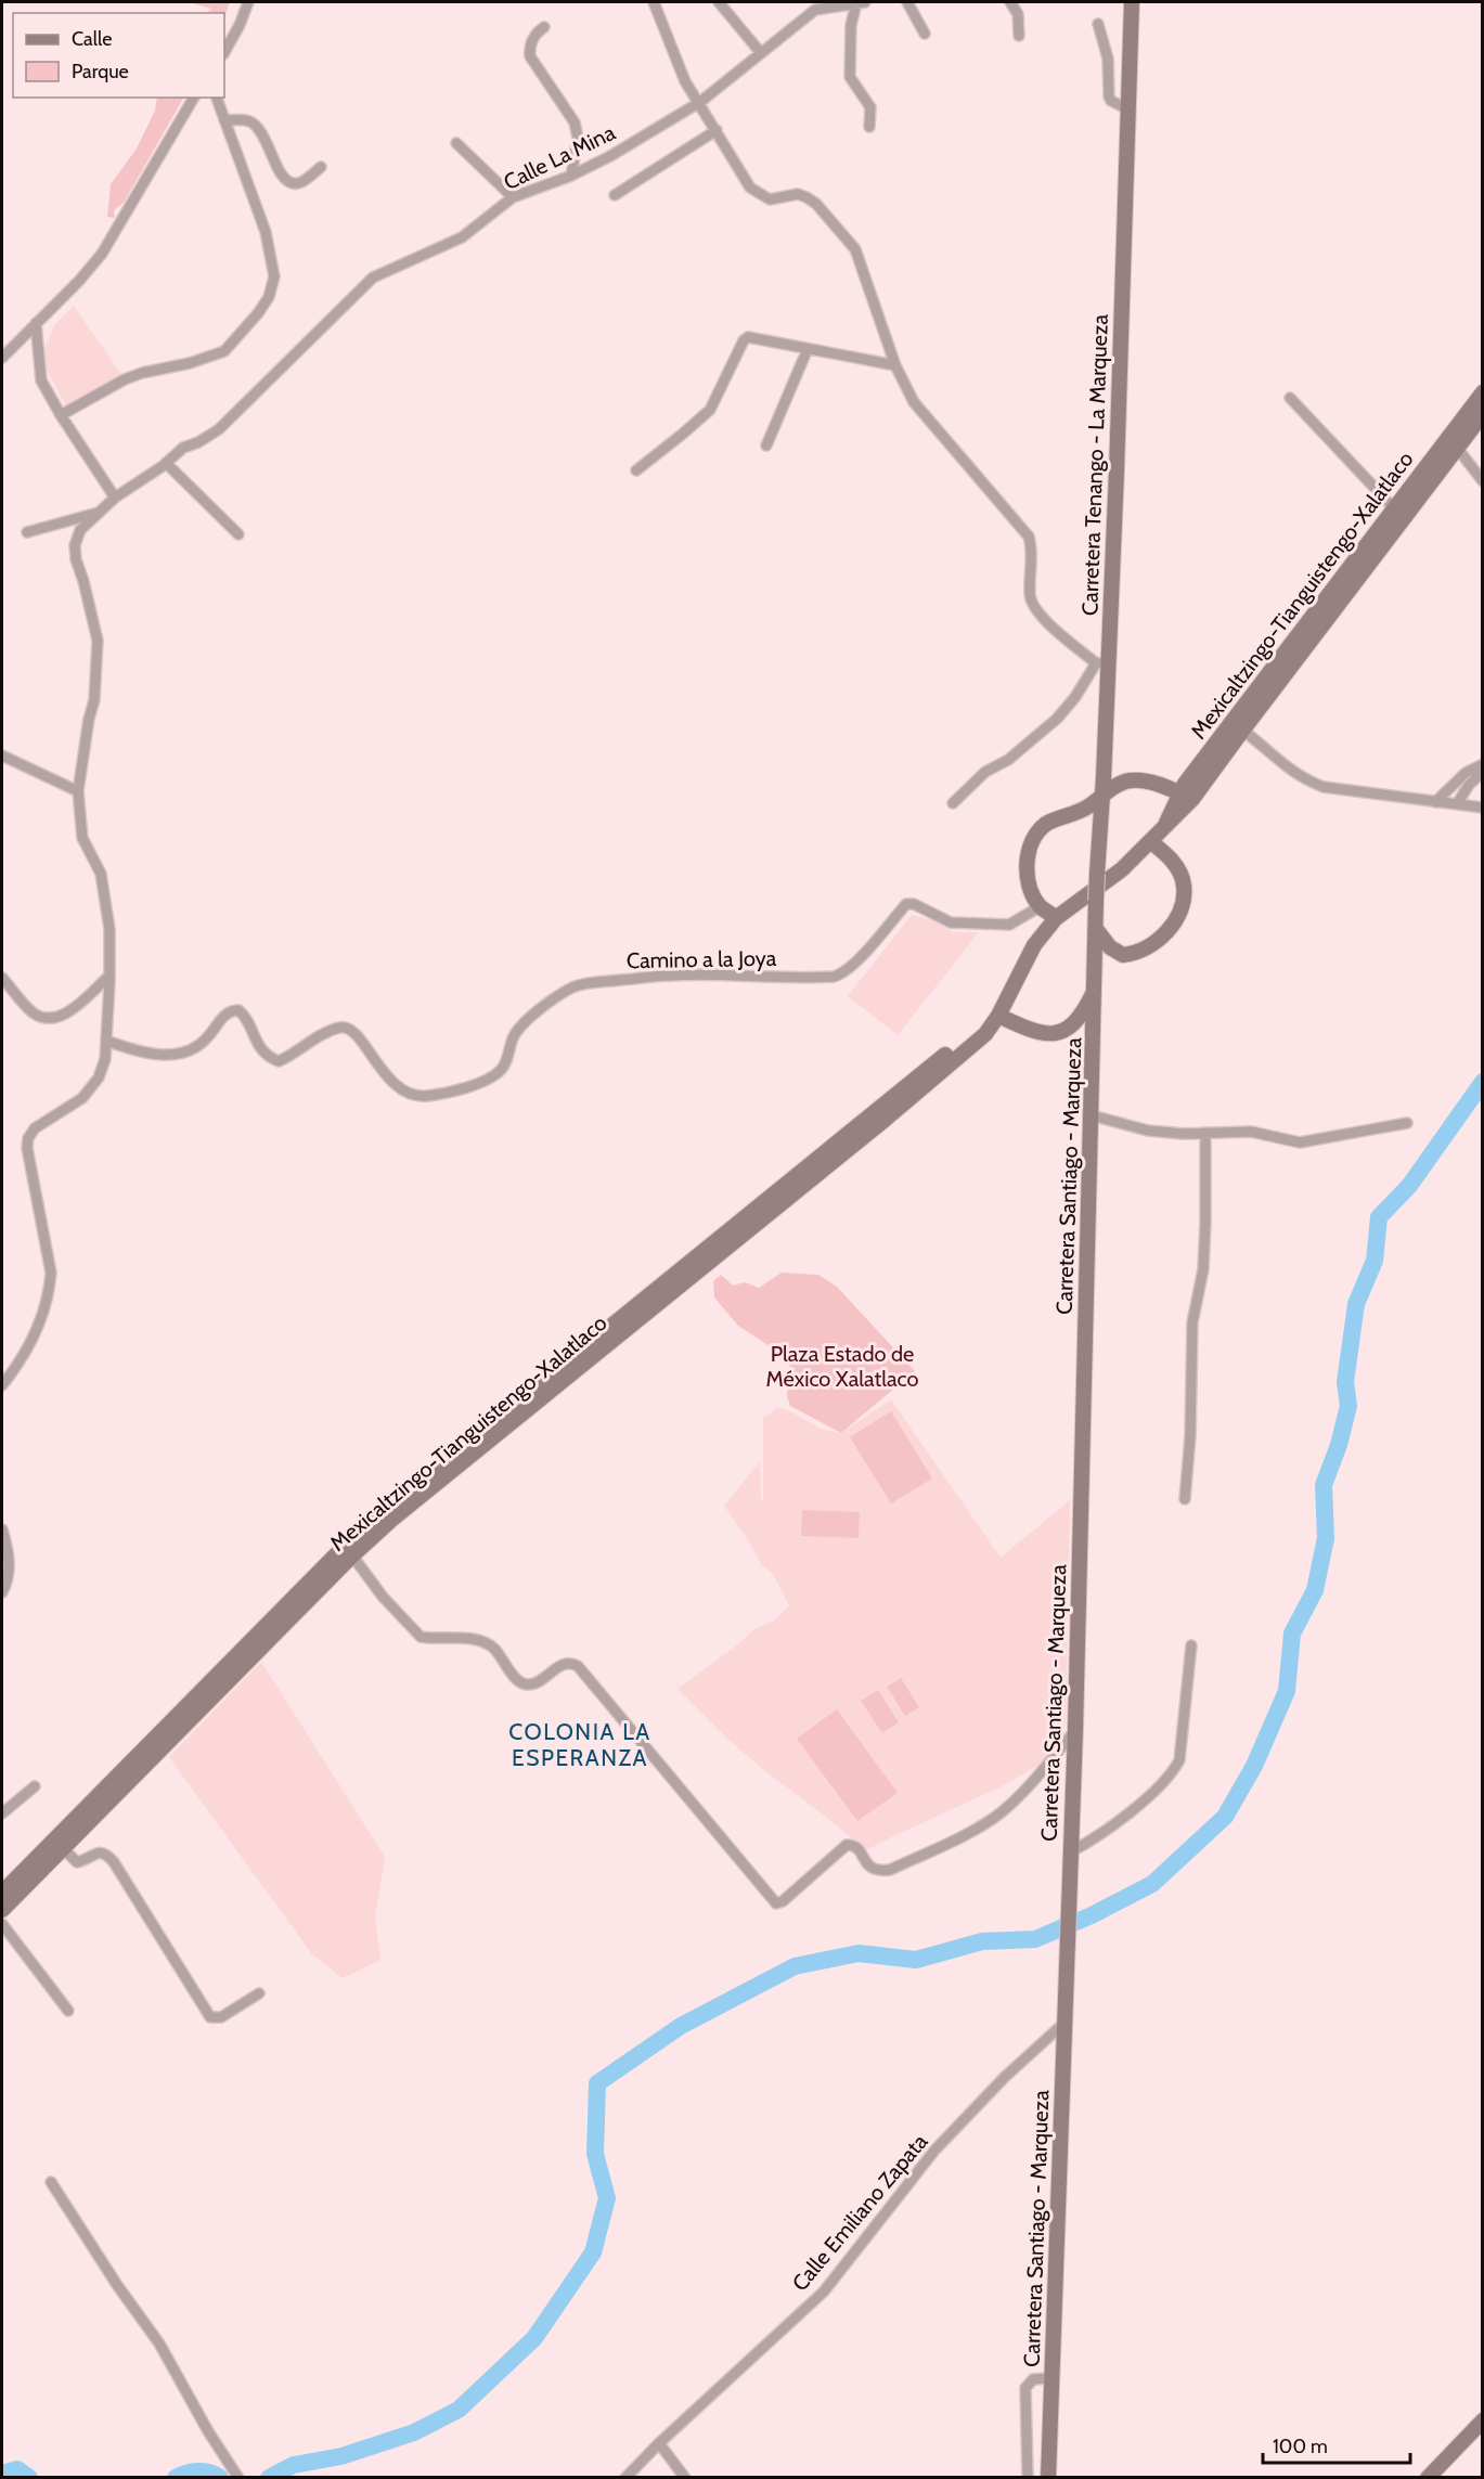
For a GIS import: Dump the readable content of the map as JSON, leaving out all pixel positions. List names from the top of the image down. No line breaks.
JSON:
{"streets":{"main road":["Carretera Tenango - La Marqueza","Mexicaltzingo-Tianguistengo-Xalatlaco","Carretera Santiago - Marqueza"],"street":["Calle La Mina","Camino a la Joya","Calle Emiliano Zapata"]},"crossings":[["Calle La Mina","Camino a la Joya"],["Carretera Tenango - La Marqueza","Carretera Santiago - Marqueza"],["Carretera Santiago - Marqueza","Calle Emiliano Zapata"]],"districts":["COLONIA LA ESPERANZA"],"parks":["Plaza Estado de México Xalatlaco"],"legend":["Calle","Parque"],"scale_bar":"100 m"}
